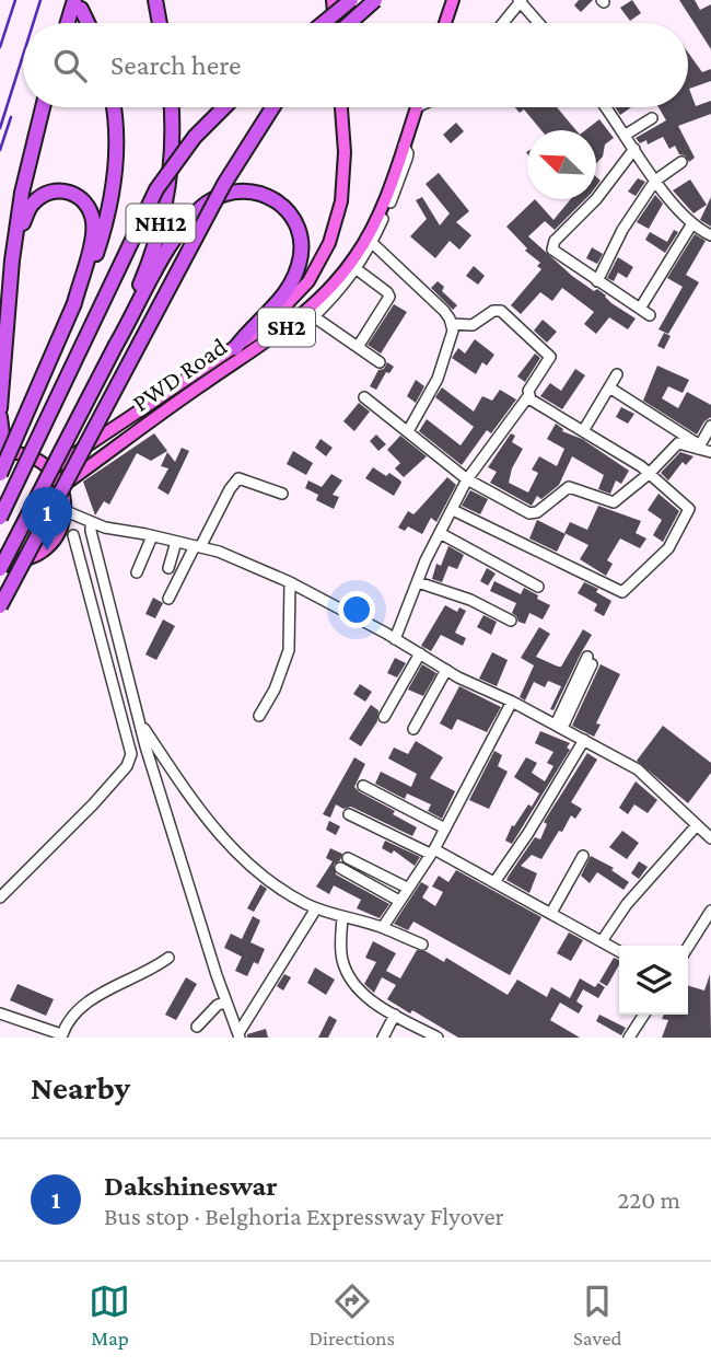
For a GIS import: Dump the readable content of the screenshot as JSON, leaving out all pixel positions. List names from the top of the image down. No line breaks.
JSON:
{"streets":{"highway":["NH12"],"main road":["SH2","PWD Road"]},"north":"top left","page":{"search":"Search here","pins":"1","heading":"Nearby","list":[{"mark":"1","name":"Dakshineswar","note":"Bus stop · Belghoria Expressway Flyover","value":"220 m"}],"nav":["Map","Directions","Saved"]}}
